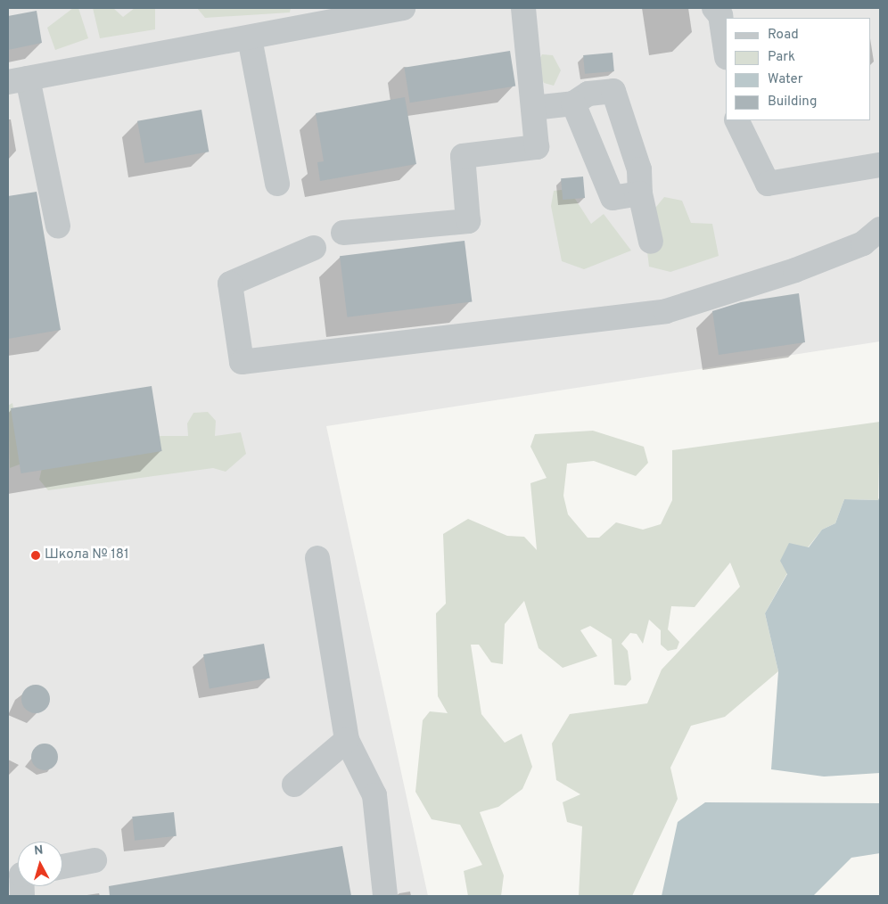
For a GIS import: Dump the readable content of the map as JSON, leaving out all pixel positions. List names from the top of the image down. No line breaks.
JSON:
{"places":["Школа № 181"],"legend":["Road","Park","Water","Building"],"north":"top"}
